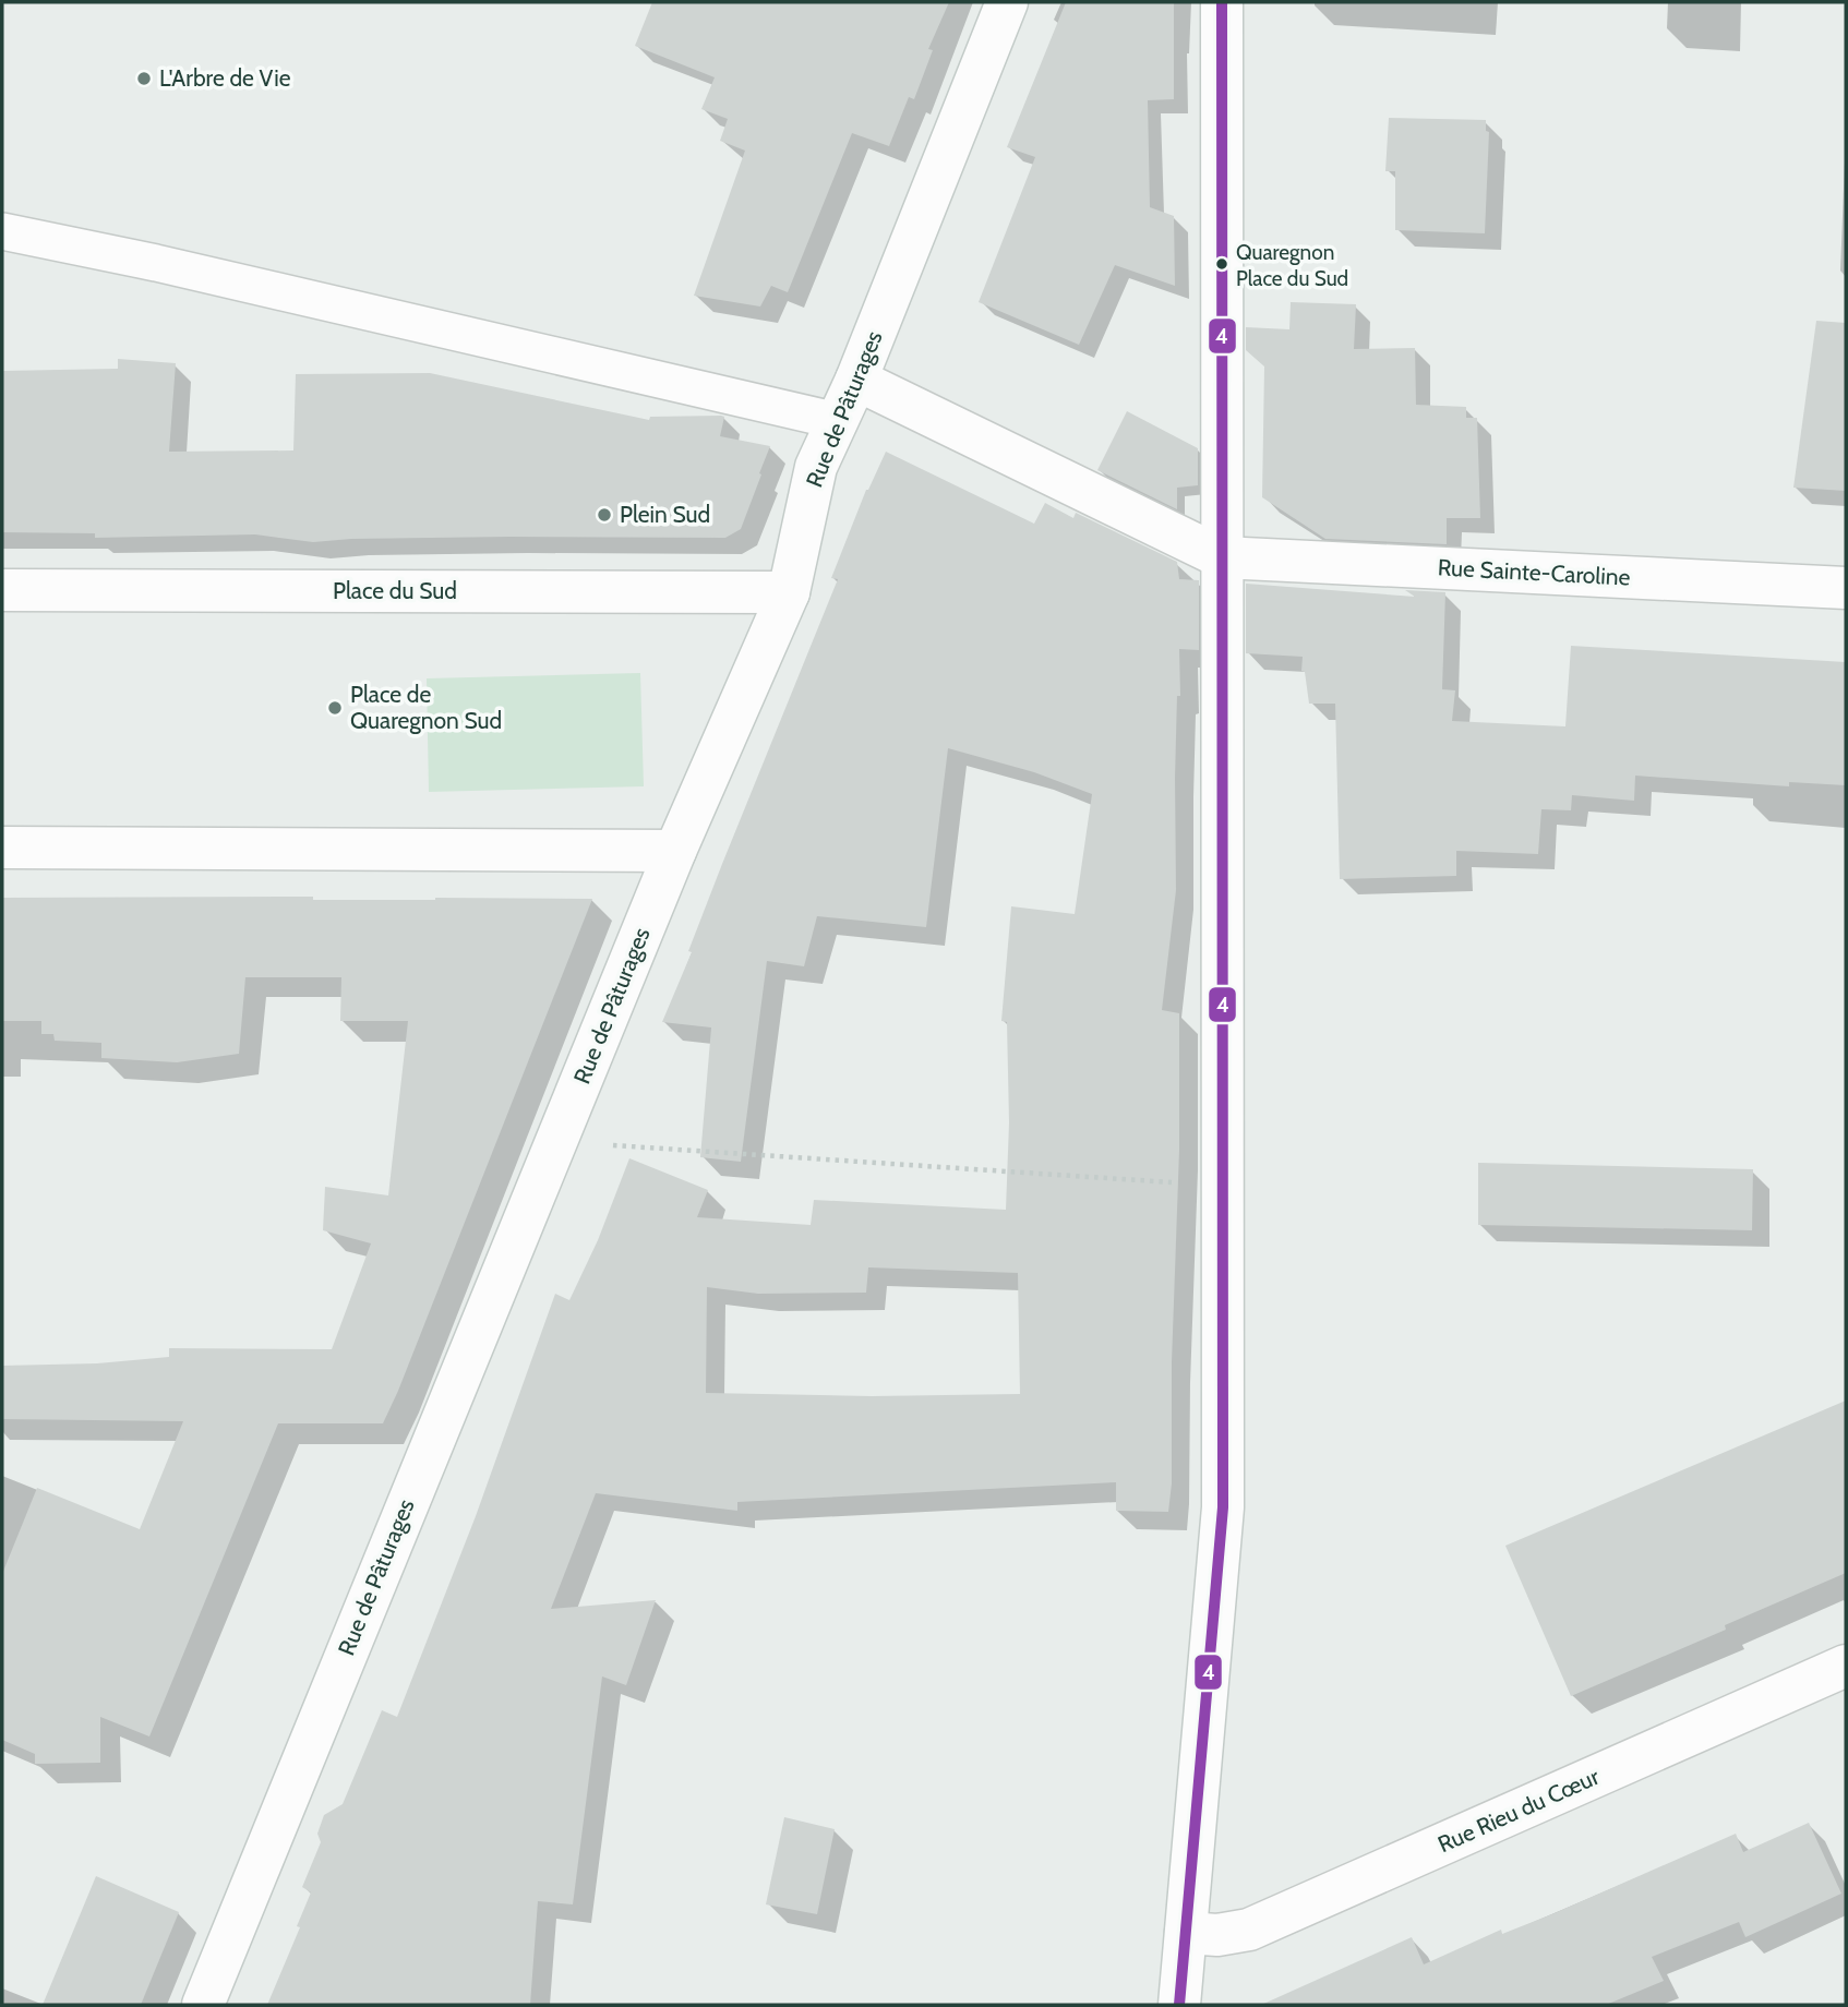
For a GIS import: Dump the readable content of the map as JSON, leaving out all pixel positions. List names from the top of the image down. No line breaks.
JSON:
{"streets":{"street":["Rue de Pâturages","Rue Sainte-Caroline","Place du Sud","Rue Rieu du Cœur"]},"crossings":[["Rue de Pâturages","Place du Sud"]],"places":["L'Arbre de Vie","Quaregnon Place du Sud","Plein Sud","Place de Quaregnon Sud"],"lines":["transit line 4"]}
